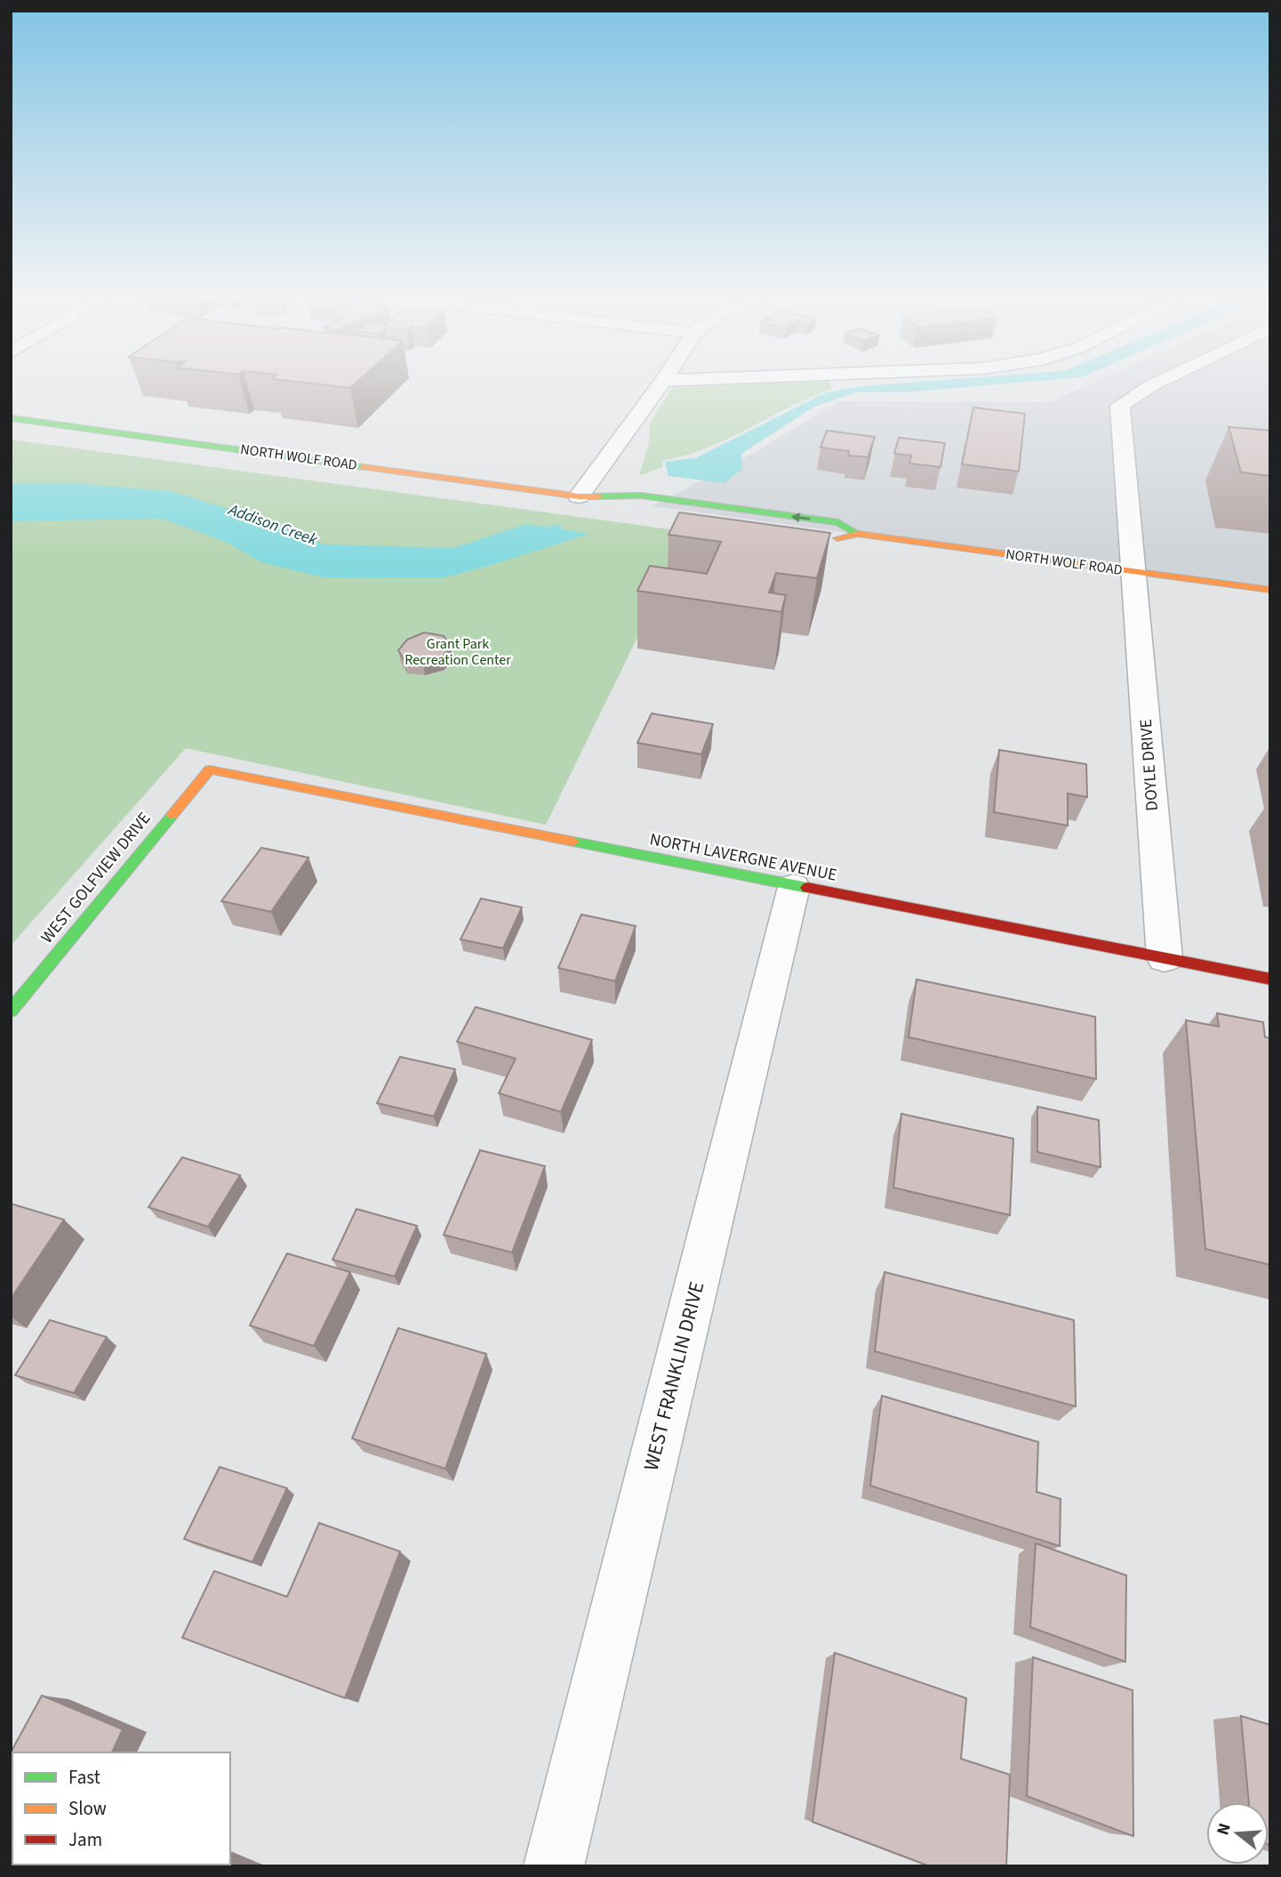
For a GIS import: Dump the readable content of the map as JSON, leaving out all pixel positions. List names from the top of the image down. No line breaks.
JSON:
{"streets":{"main road":["NORTH WOLF ROAD","NORTH LAVERGNE AVENUE","WEST GOLFVIEW DRIVE"],"street":["DOYLE DRIVE","WEST FRANKLIN DRIVE"]},"crossings":[["NORTH WOLF ROAD","DOYLE DRIVE"],["DOYLE DRIVE","NORTH LAVERGNE AVENUE"],["NORTH LAVERGNE AVENUE","WEST GOLFVIEW DRIVE"],["NORTH LAVERGNE AVENUE","WEST FRANKLIN DRIVE"]],"water":["Addison Creek"],"parks":["Grant Park Recreation Center"],"legend":["Fast","Slow","Jam"],"north":"left"}
